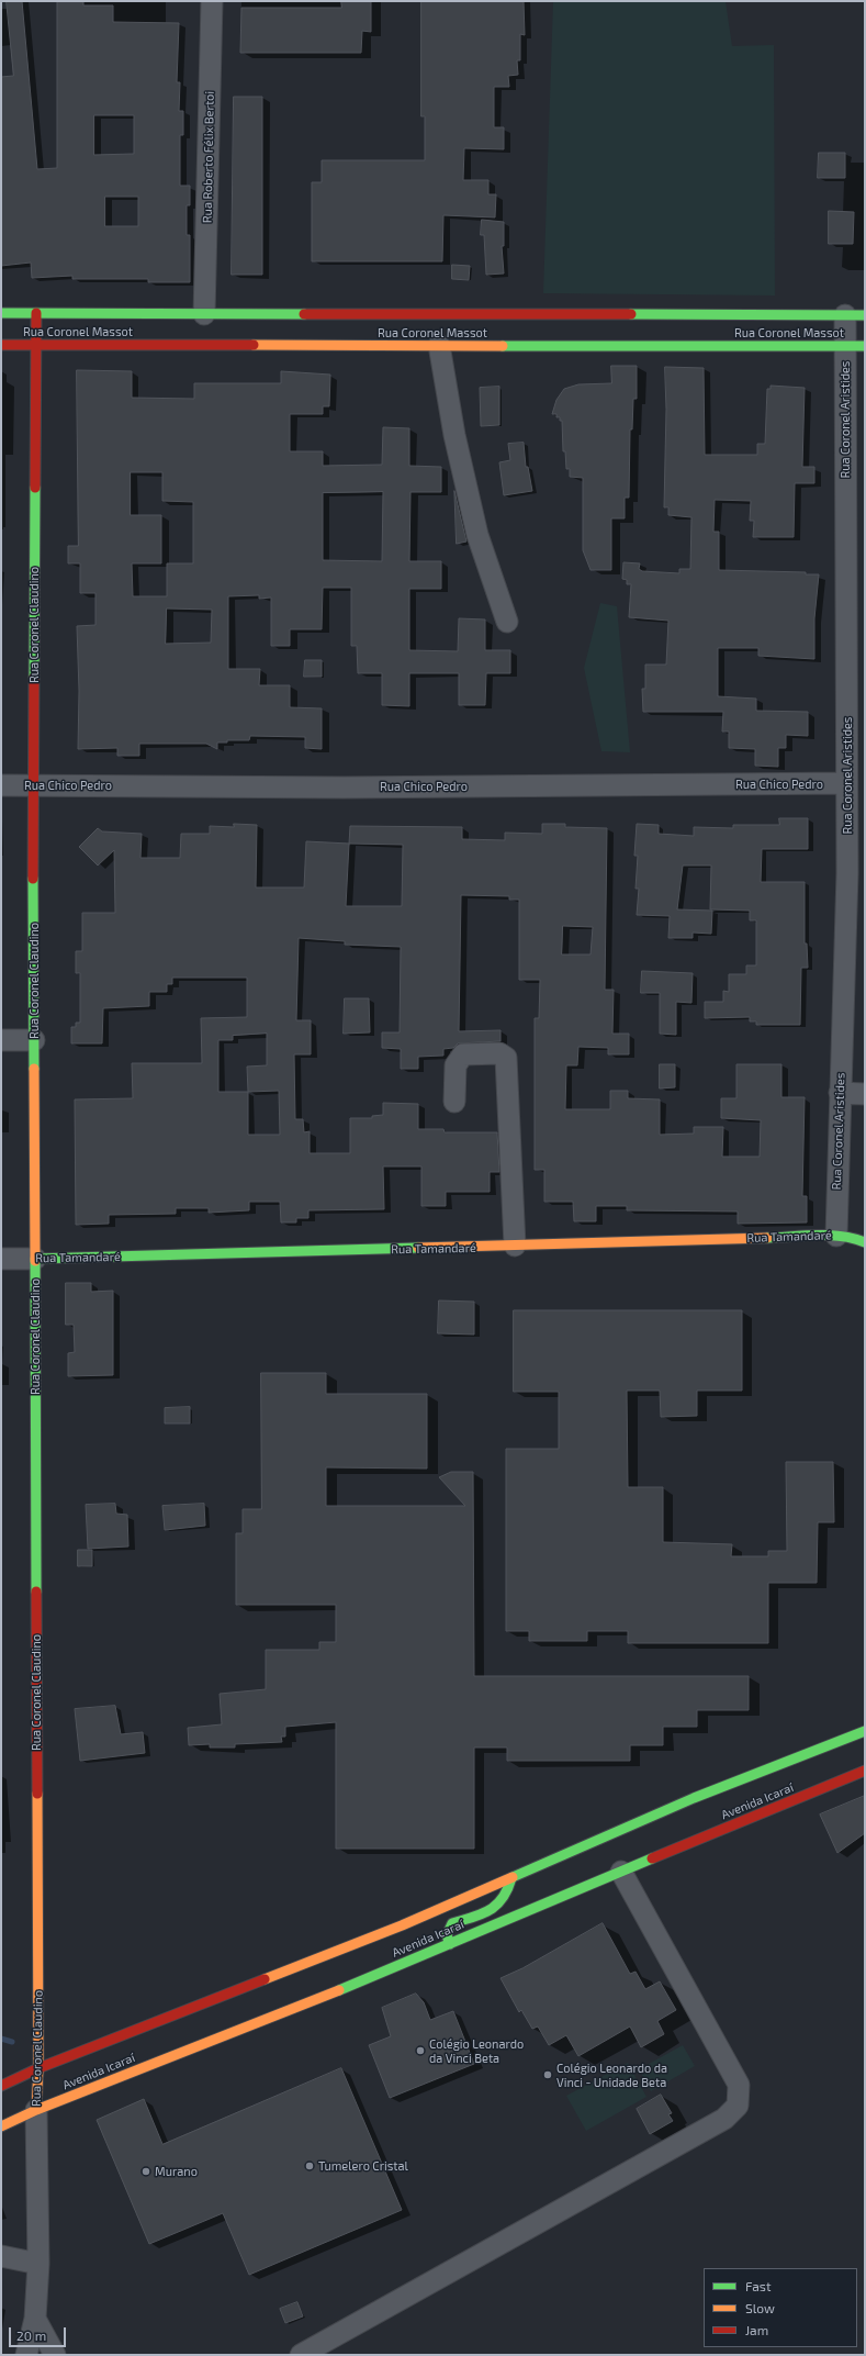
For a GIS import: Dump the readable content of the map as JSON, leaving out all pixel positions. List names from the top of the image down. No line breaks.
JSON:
{"streets":{"street":["Rua Roberto Félix Bertoi","Rua Coronel Massot","Rua Coronel Aristides","Rua Coronel Claudino","Rua Chico Pedro","Rua Tamandaré","Avenida Icaraí"]},"crossings":[["Rua Roberto Félix Bertoi","Rua Coronel Massot"],["Rua Coronel Massot","Rua Coronel Aristides"],["Rua Coronel Massot","Rua Coronel Claudino"],["Rua Coronel Aristides","Rua Chico Pedro"],["Rua Coronel Aristides","Rua Tamandaré"],["Rua Coronel Claudino","Rua Chico Pedro"],["Rua Coronel Claudino","Rua Tamandaré"],["Rua Coronel Claudino","Avenida Icaraí"]],"places":["Colégio Leonardo da Vinci Beta","Colégio Leonardo da Vinci - Unidade Beta","Tumelero Cristal","Murano"],"legend":["Fast","Slow","Jam"],"scale_bar":"20 m"}
